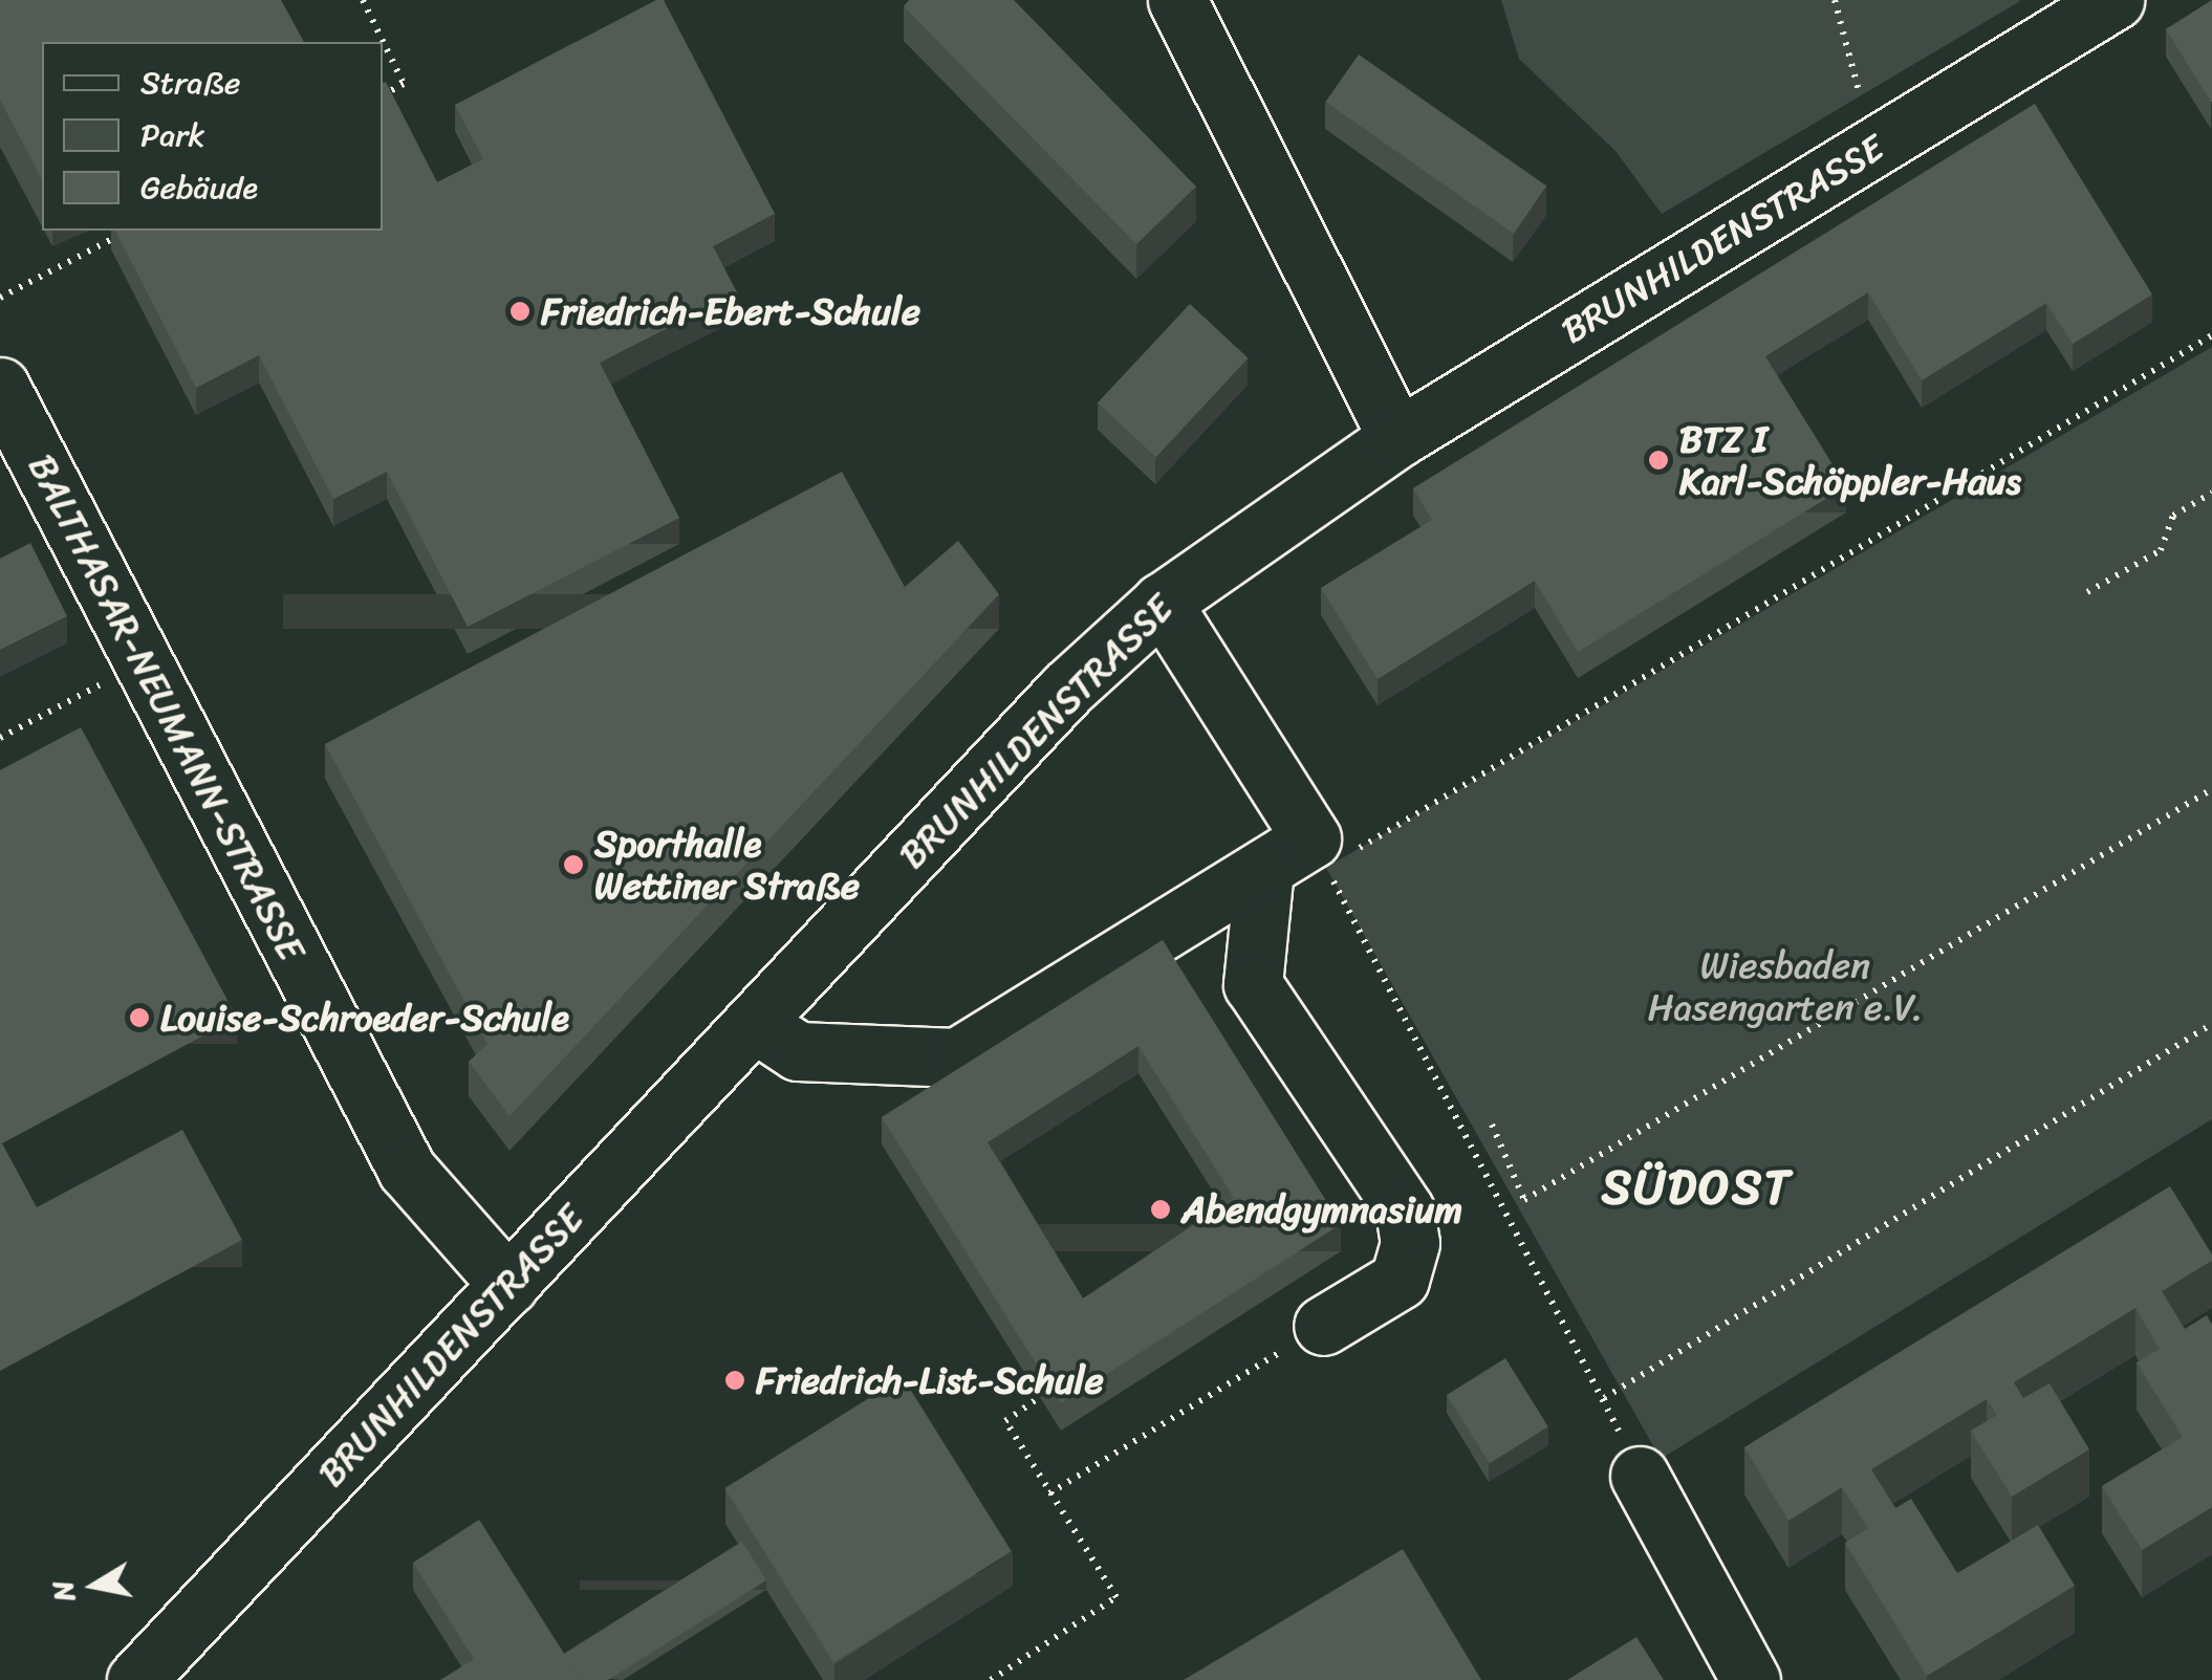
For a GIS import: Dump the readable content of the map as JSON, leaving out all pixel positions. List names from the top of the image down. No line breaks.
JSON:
{"streets":{"street":["BRUNHILDENSTRASSE","BALTHASAR-NEUMANN-STRASSE"]},"crossings":[["BRUNHILDENSTRASSE","BALTHASAR-NEUMANN-STRASSE"]],"districts":["SÜDOST"],"parks":["Wiesbaden Hasengarten e.V."],"places":["Friedrich-Ebert-Schule","BTZ I Karl-Schöppler-Haus","Sporthalle Wettiner Straße","Louise-Schroeder-Schule","Abendgymnasium","Friedrich-List-Schule"],"legend":["Straße","Park","Gebäude"],"north":"left"}
